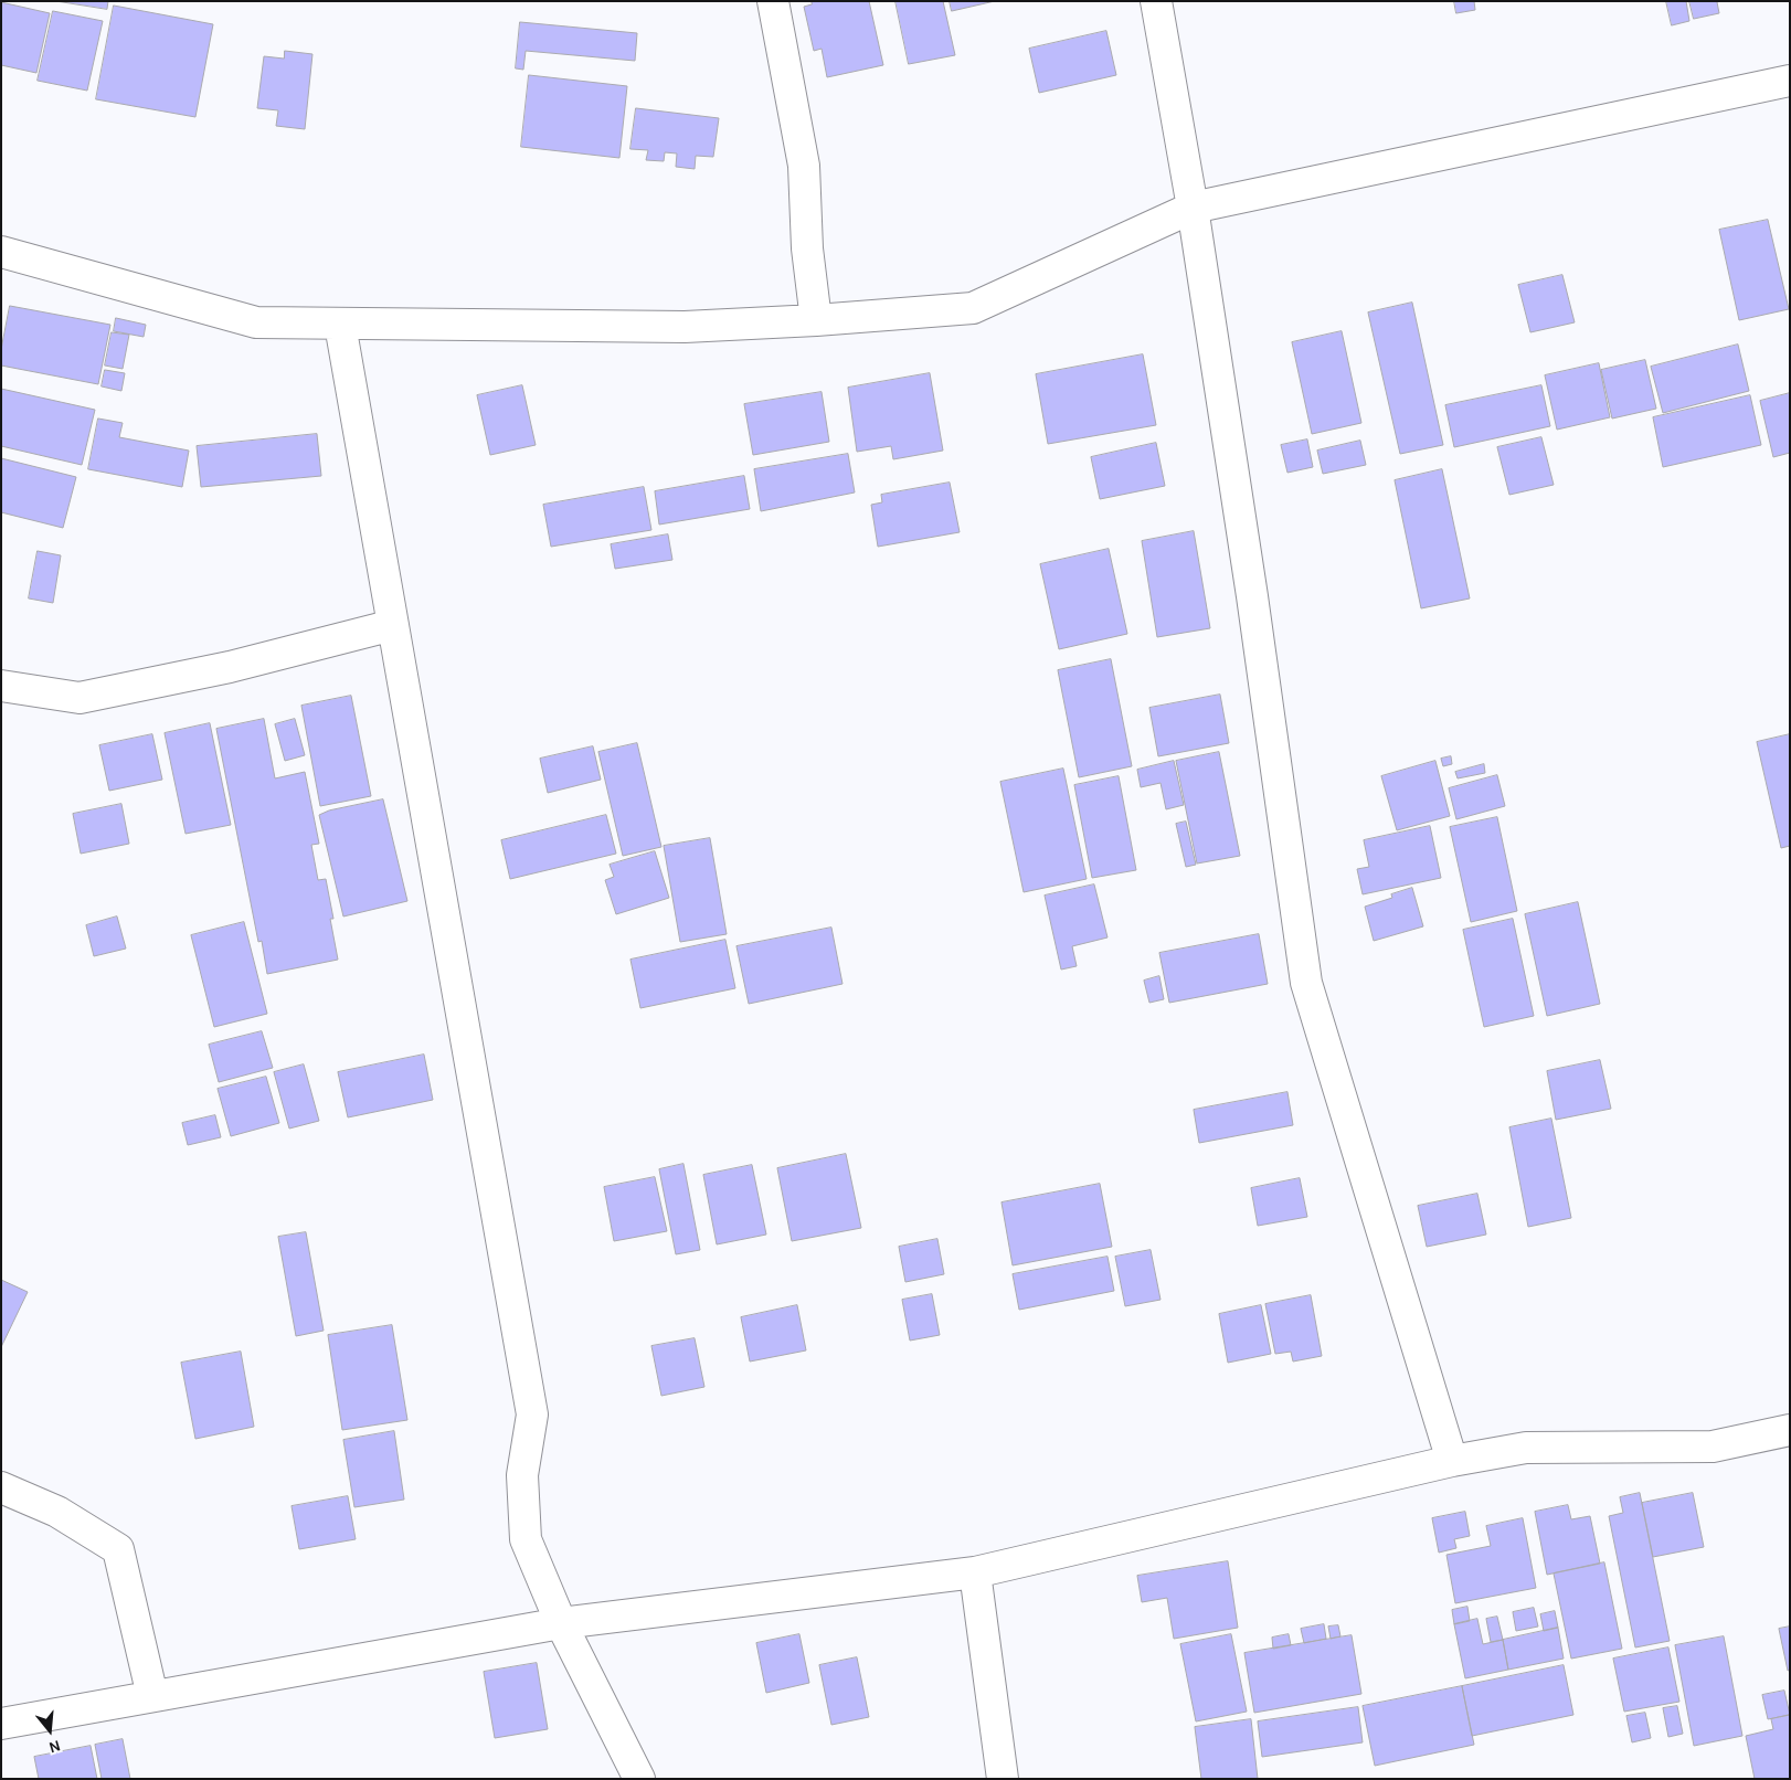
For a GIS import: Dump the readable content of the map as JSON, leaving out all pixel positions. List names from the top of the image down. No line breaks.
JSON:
{"north":"bottom"}
